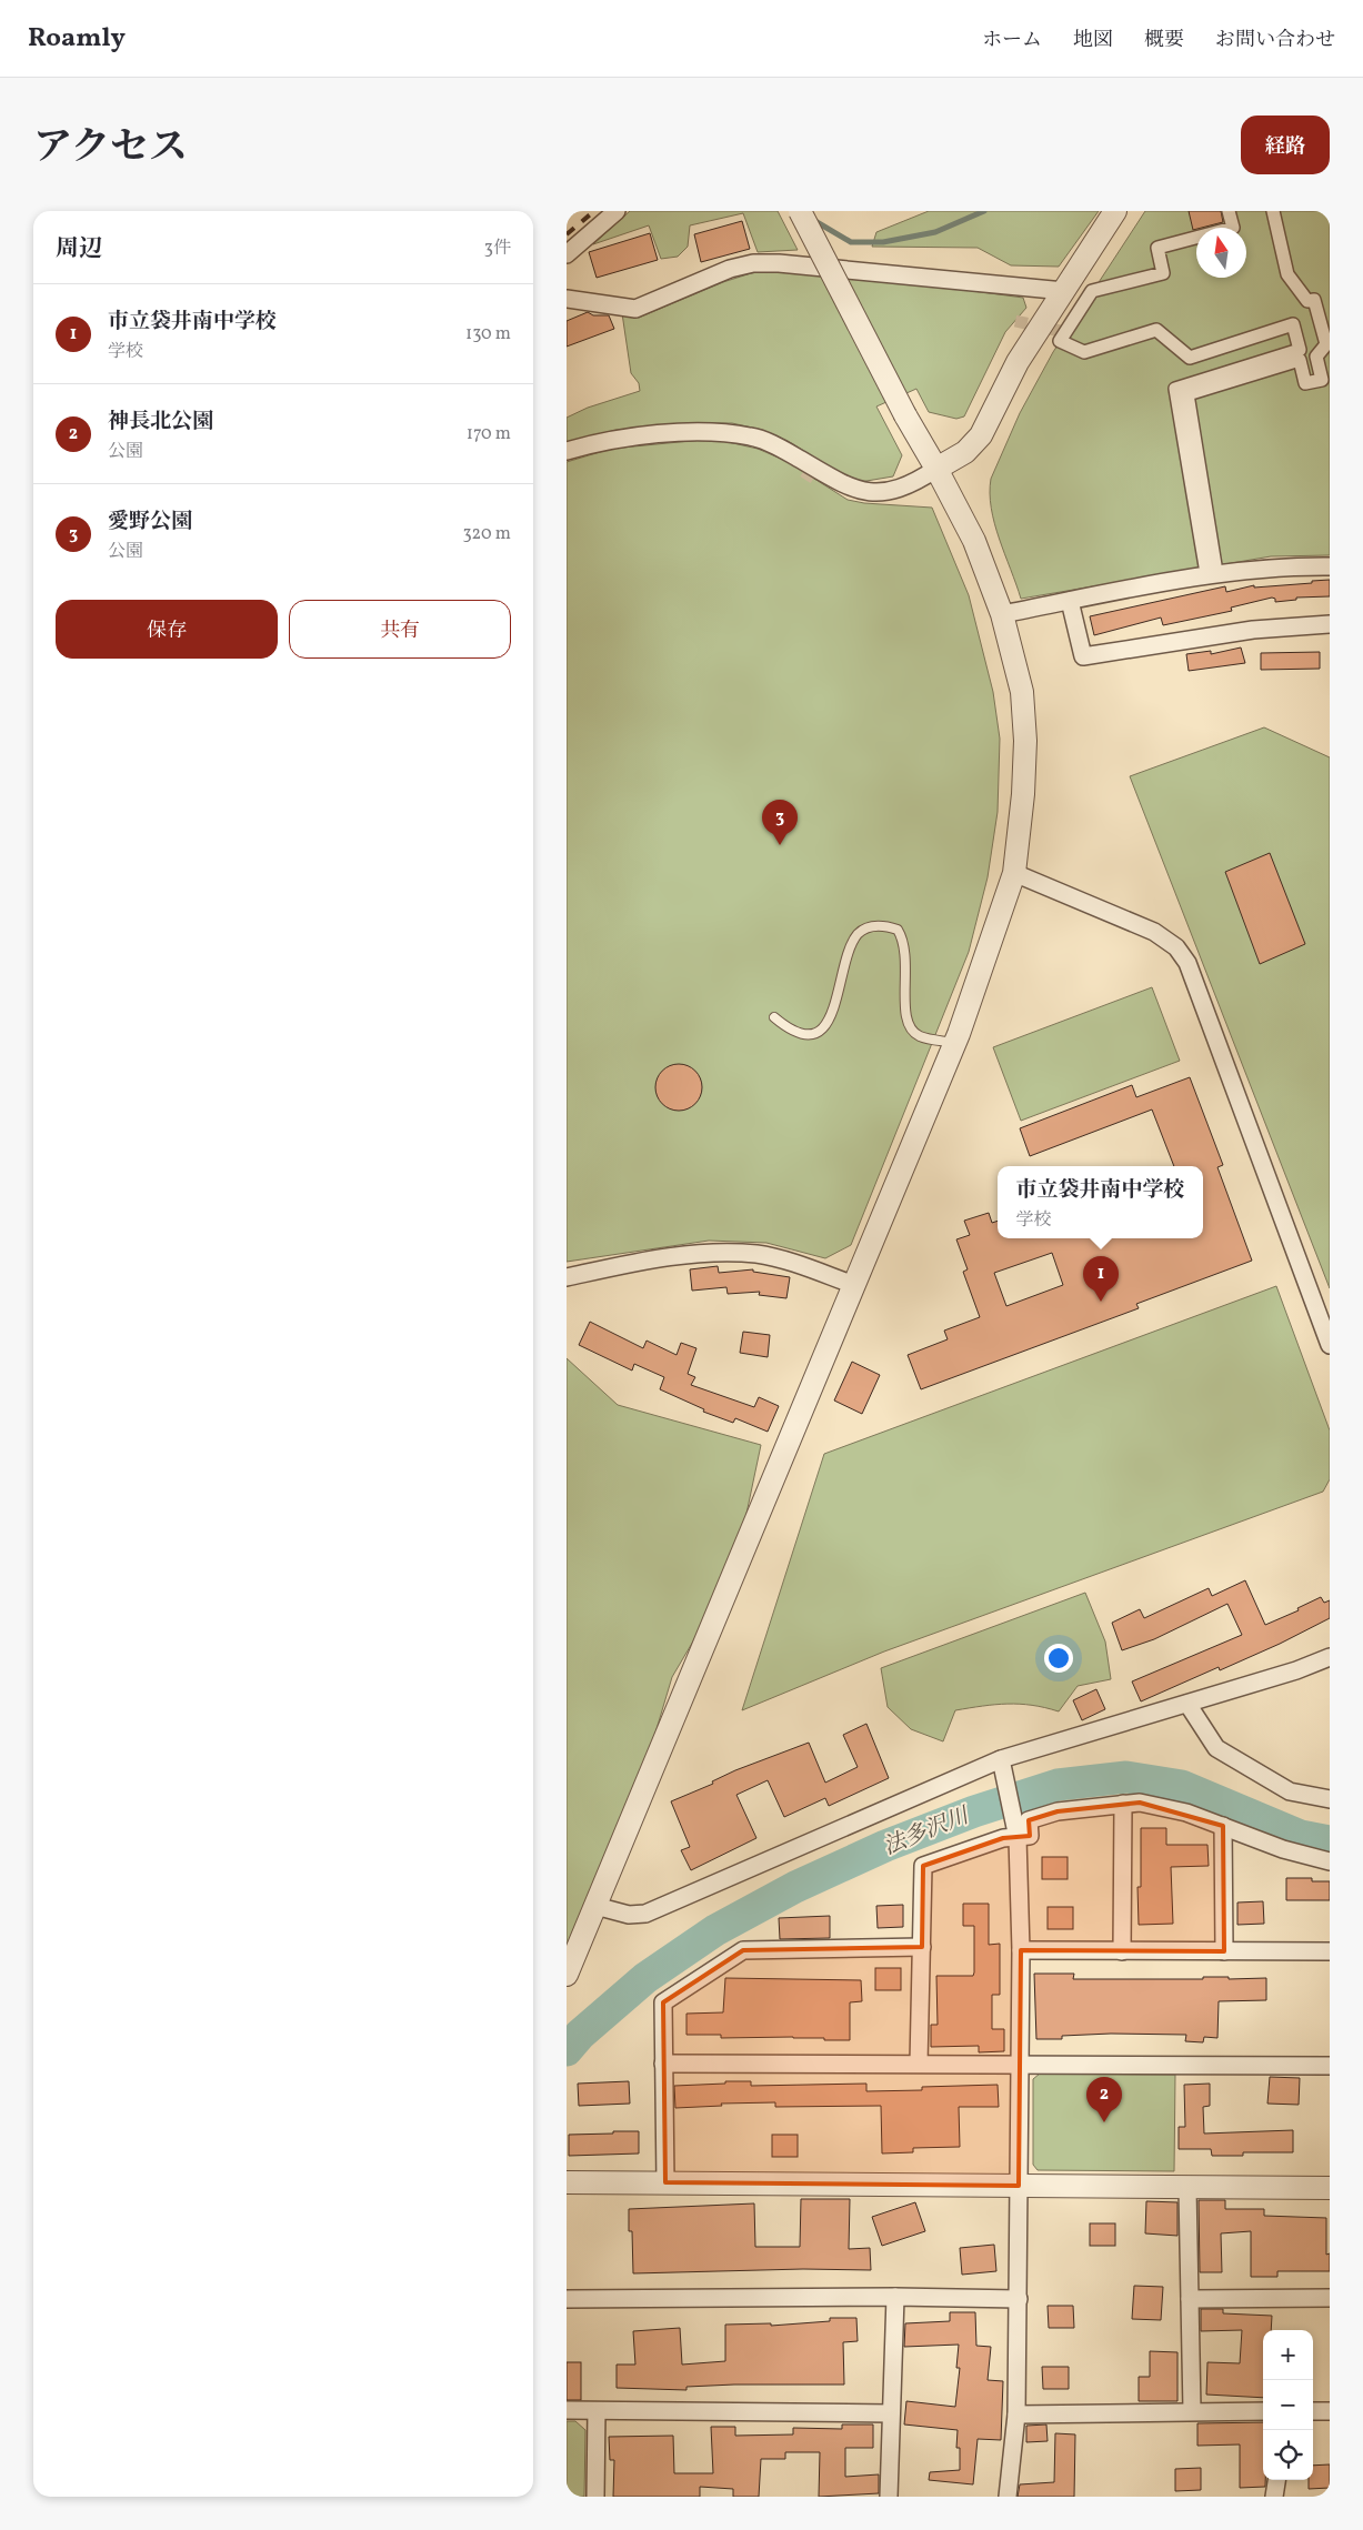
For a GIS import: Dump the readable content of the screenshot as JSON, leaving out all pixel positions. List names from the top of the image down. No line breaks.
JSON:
{"water":["法多沢川"],"north":"top","page":{"header":"Roamly","nav":["ホーム","地図","概要","お問い合わせ"],"title":"アクセス","buttons":["経路",["保存","共有"]],"heading":["周辺","3件"],"list":[{"mark":"1","name":"市立袋井南中学校","note":"学校","value":"130 m"},{"mark":"2","name":"神長北公園","note":"公園","value":"170 m"},{"mark":"3","name":"愛野公園","note":"公園","value":"320 m"}],"pins":["3","1","2"],"popup":["市立袋井南中学校","学校"],"map_buttons":["+","−"]}}
